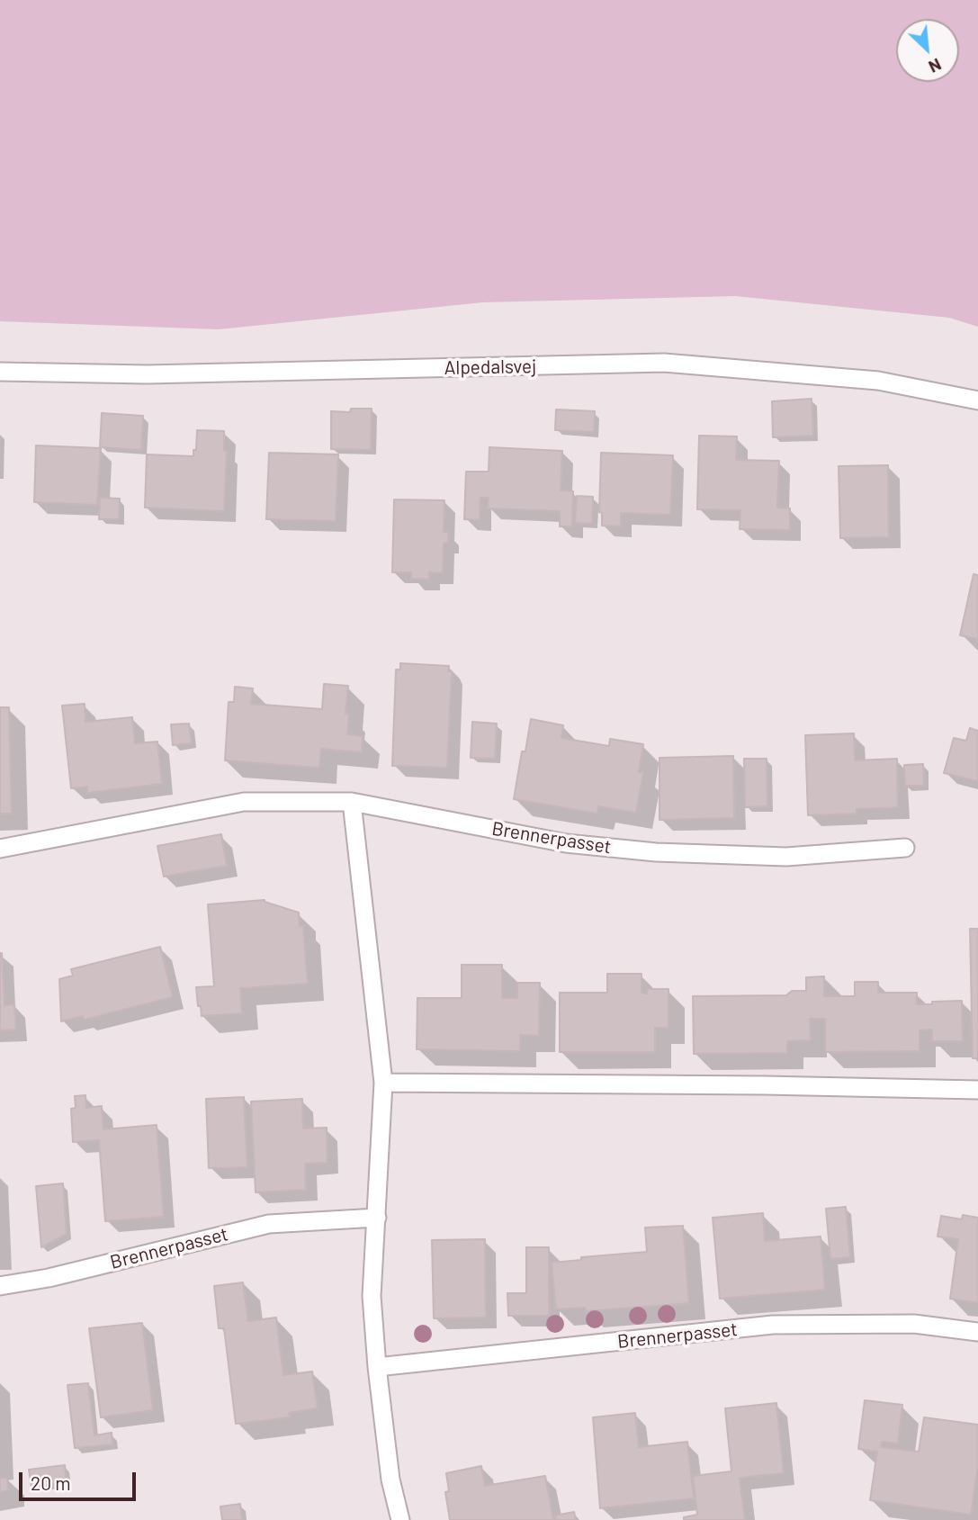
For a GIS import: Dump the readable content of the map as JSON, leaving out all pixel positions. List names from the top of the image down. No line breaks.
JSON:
{"streets":{"street":["Alpedalsvej","Brennerpasset"]},"scale_bar":"20 m","north":"bottom right"}
